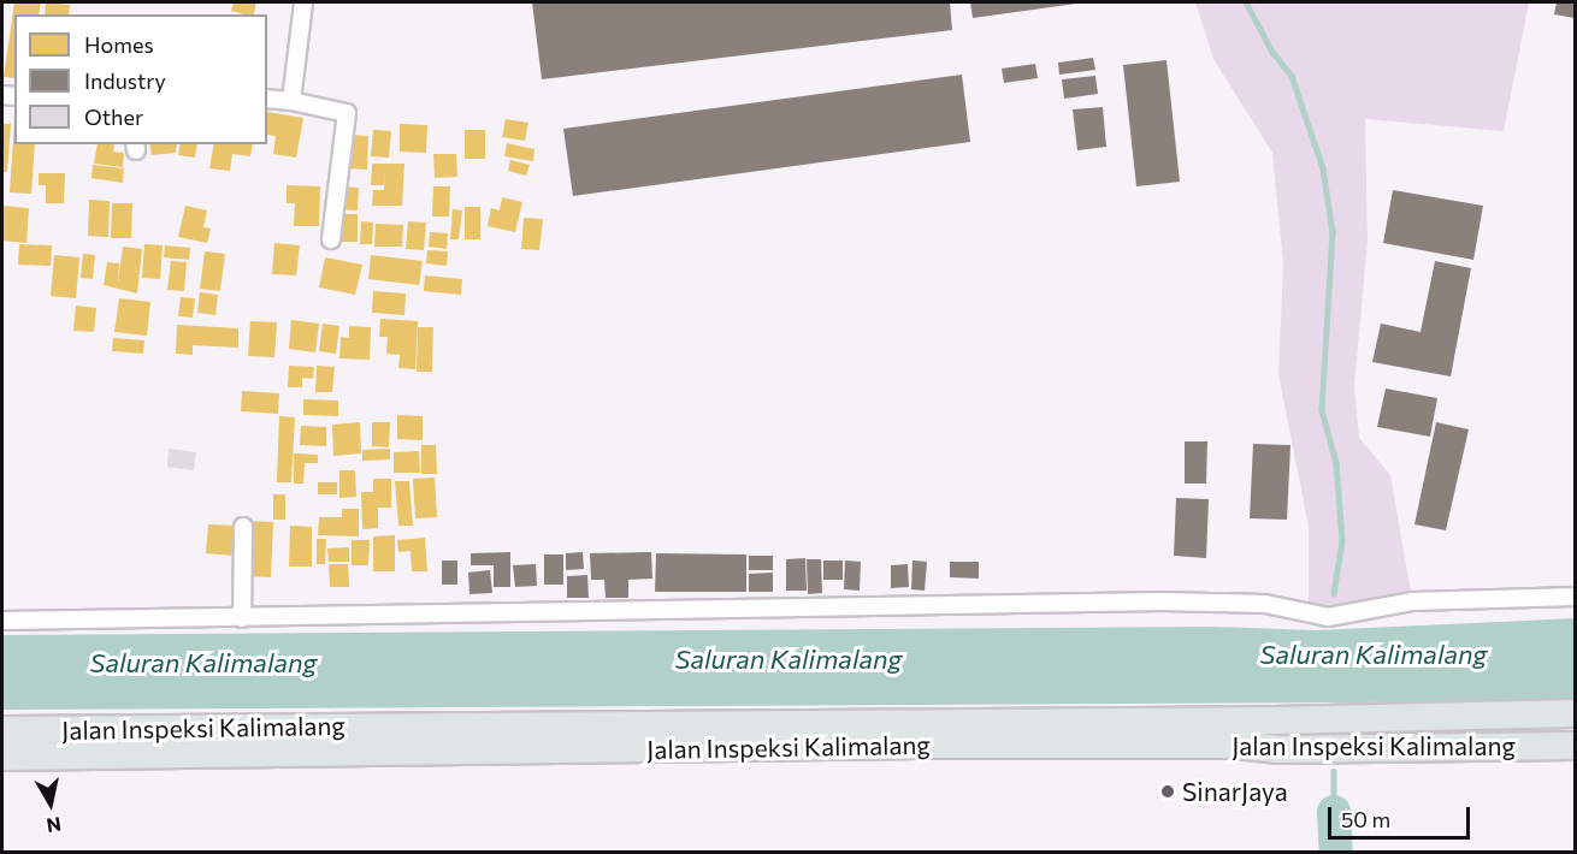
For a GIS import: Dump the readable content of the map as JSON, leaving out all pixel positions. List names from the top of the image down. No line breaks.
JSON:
{"streets":{"main road":["Jalan Inspeksi Kalimalang"]},"water":["Saluran Kalimalang"],"places":["SinarJaya"],"legend":["Homes","Industry","Other"],"scale_bar":"50 m","north":"bottom"}
